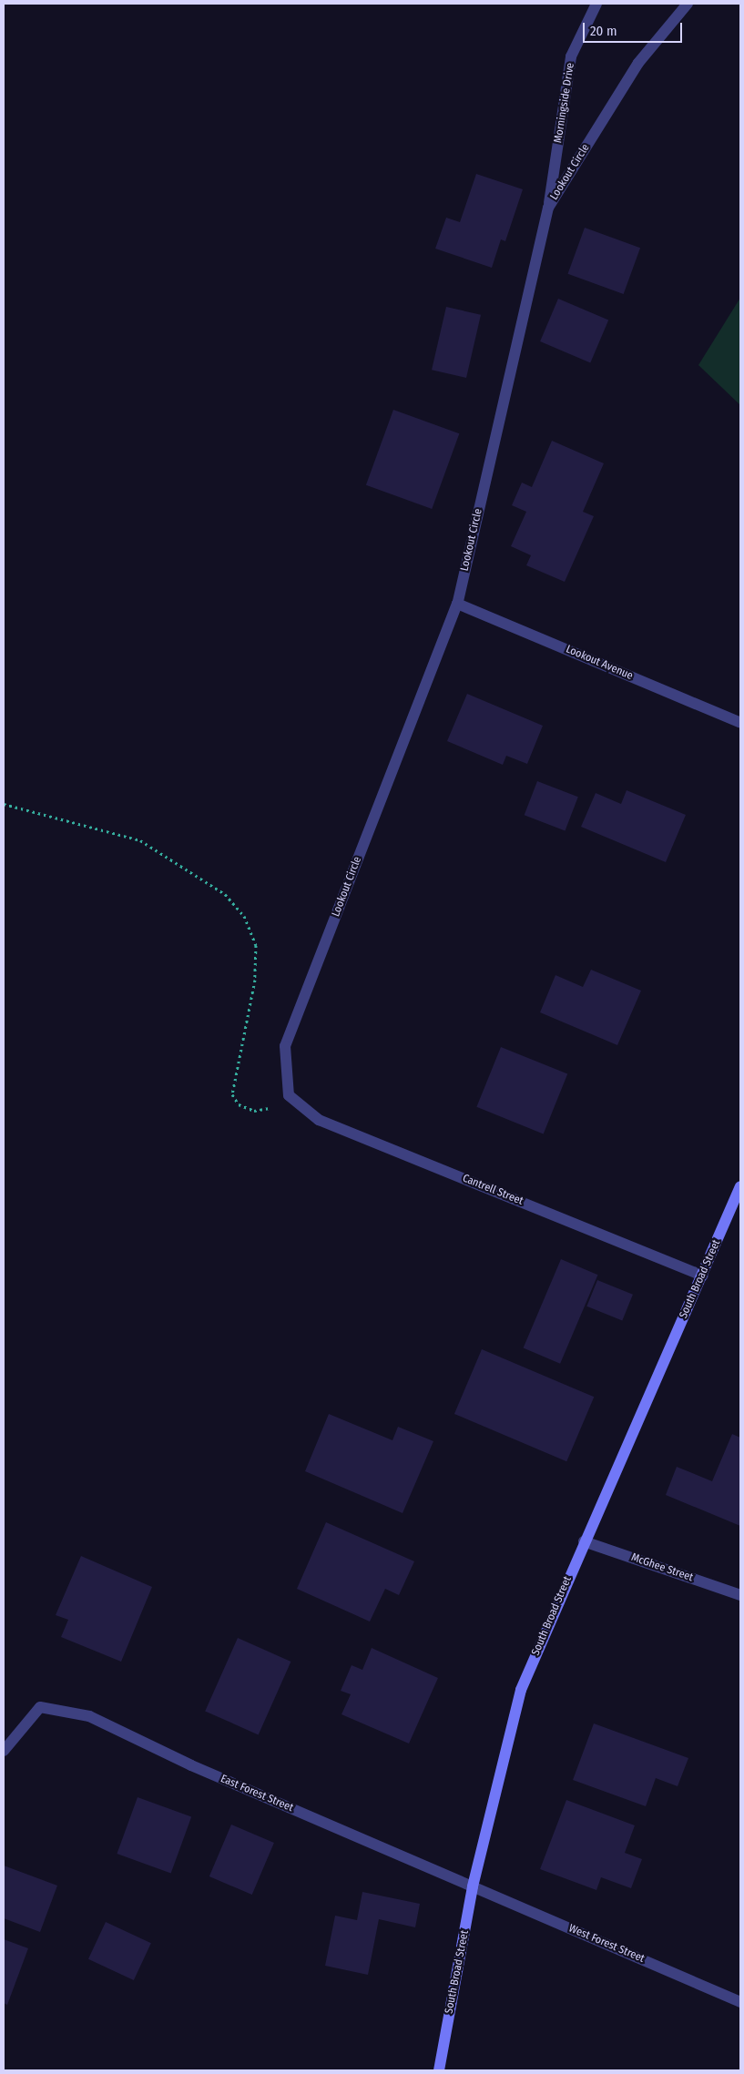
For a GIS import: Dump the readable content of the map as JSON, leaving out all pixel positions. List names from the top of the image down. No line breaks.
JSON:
{"streets":{"main road":["South Broad Street"],"street":["Morningside Drive","Lookout Circle","Lookout Avenue","Cantrell Street","McGhee Street","East Forest Street","West Forest Street"]},"crossings":[["Morningside Drive","Lookout Circle"],["Lookout Circle","Lookout Avenue"],["Lookout Circle","Cantrell Street"],["Cantrell Street","South Broad Street"],["South Broad Street","McGhee Street"],["South Broad Street","East Forest Street"],["South Broad Street","West Forest Street"],["East Forest Street","West Forest Street"]],"scale_bar":"20 m"}
